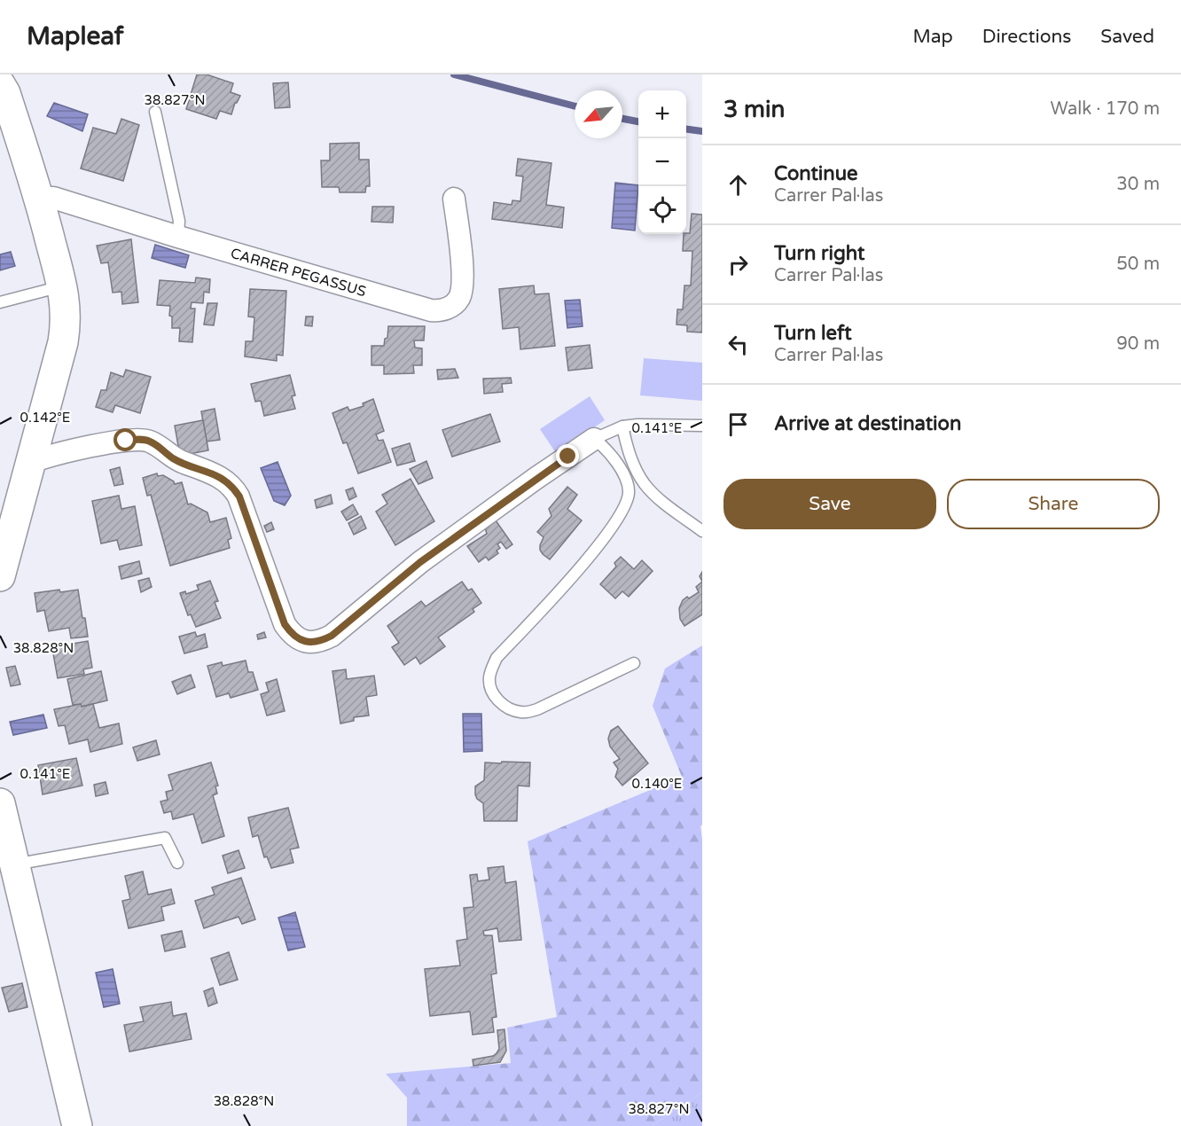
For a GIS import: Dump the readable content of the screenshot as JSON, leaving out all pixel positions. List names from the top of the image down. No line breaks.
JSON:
{"streets":{"street":["CARRER PEGASSUS"]},"north":"bottom left","page":{"header":"Mapleaf","nav":["Map","Directions","Saved"],"heading":["3 min","Walk · 170 m"],"map_buttons":["+","−"],"list":[["Continue","Carrer Pal·las","30 m"],["Turn right","Carrer Pal·las","50 m"],["Turn left","Carrer Pal·las","90 m"],"Arrive at destination"],"buttons":["Save","Share"]},"coordinates":["38.827°N","0.142°E","0.141°E","38.828°N","0.140°E"]}
